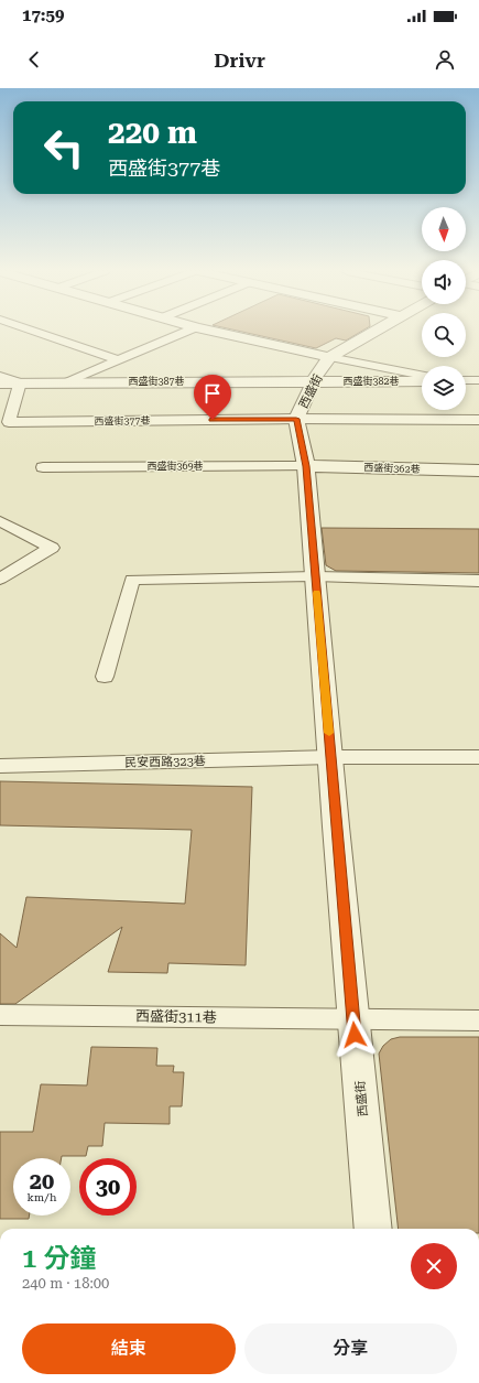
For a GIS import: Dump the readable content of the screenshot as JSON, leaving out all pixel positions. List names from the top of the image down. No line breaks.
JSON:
{"streets":{"street":["西盛街387巷","西盛街382巷","西盛街","西盛街362巷"],"lane":["西盛街377巷","西盛街369巷","民安西路323巷","西盛街311巷"]},"crossings":[["西盛街387巷","西盛街382巷"],["西盛街387巷","西盛街"],["西盛街387巷","西盛街377巷"],["西盛街382巷","西盛街"],["西盛街","西盛街377巷"],["西盛街","西盛街369巷"],["西盛街","西盛街362巷"],["西盛街","民安西路323巷"],["西盛街","西盛街311巷"],["西盛街369巷","西盛街362巷"]],"north":"bottom","page":{"status":"17:59","header":"Drivr","turn":["220 m","西盛街377巷"],"speed":"20 km/h","limit":"30","heading":["1 分鐘","240 m · 18:00"],"buttons":["結束","分享"]}}
